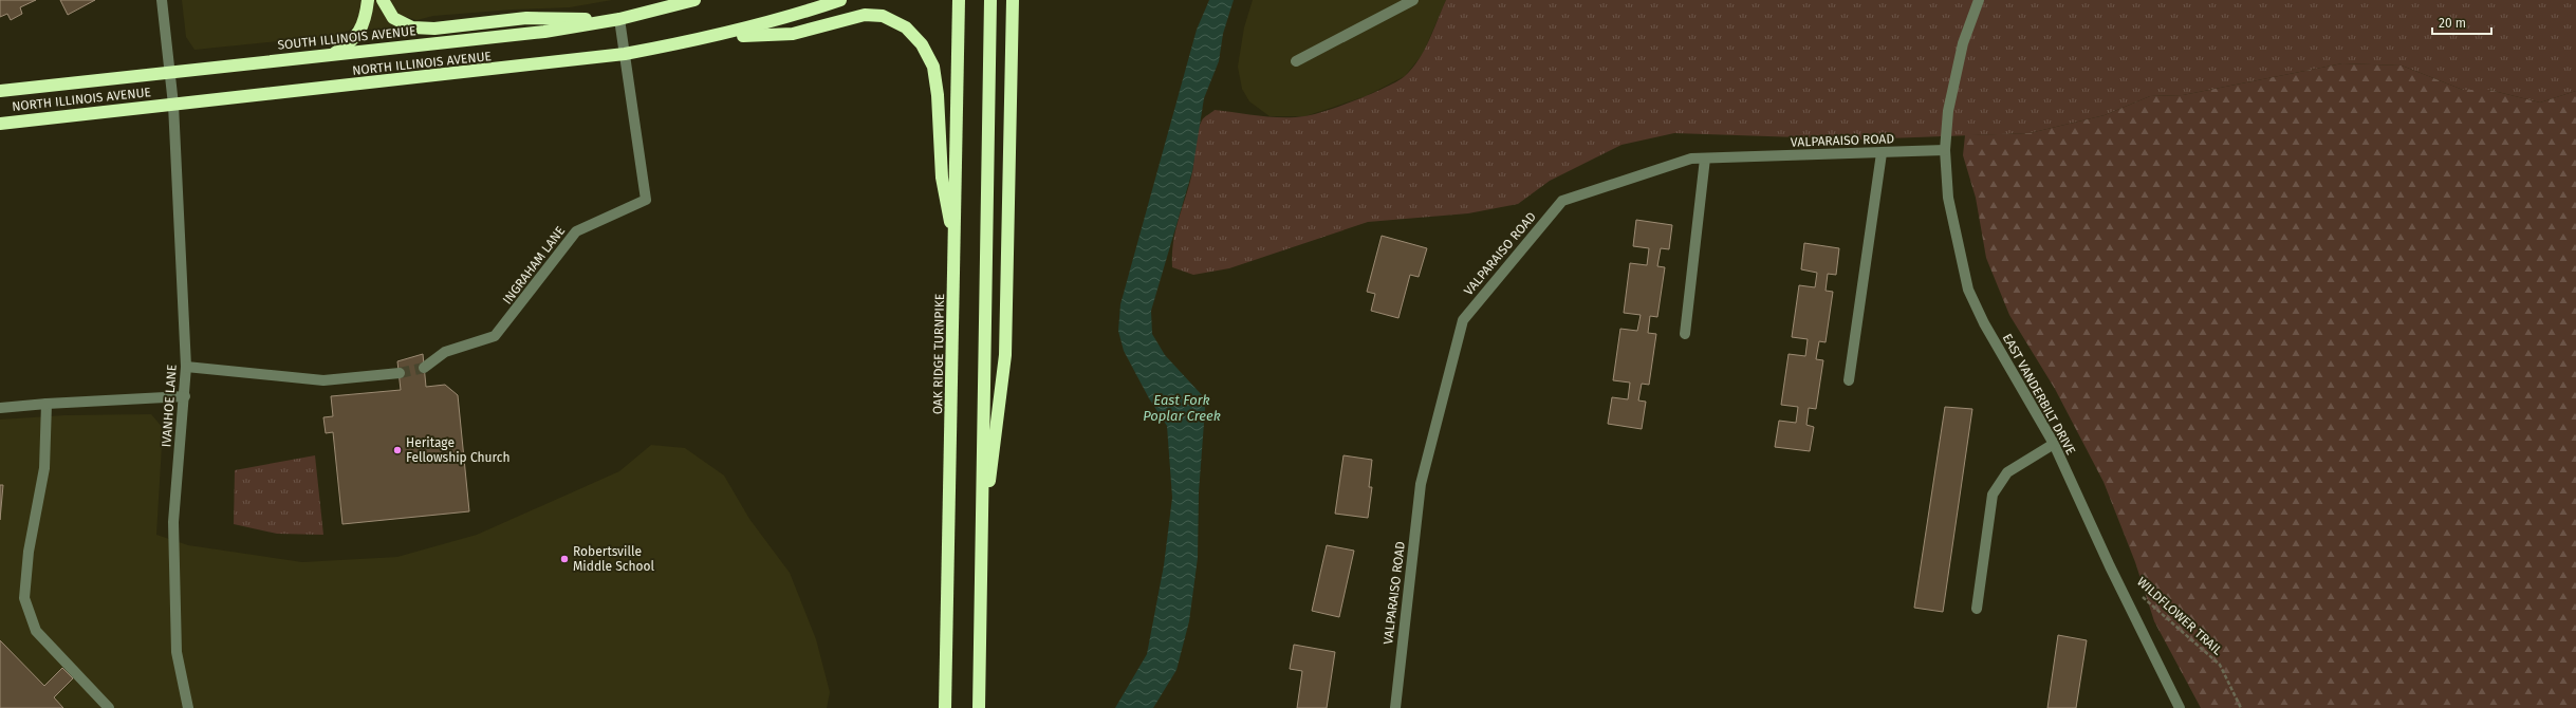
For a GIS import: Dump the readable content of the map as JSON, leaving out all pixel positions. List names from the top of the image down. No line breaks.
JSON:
{"streets":{"highway":["SOUTH ILLINOIS AVENUE","NORTH ILLINOIS AVENUE","OAK RIDGE TURNPIKE"],"street":["VALPARAISO ROAD","INGRAHAM LANE","EAST VANDERBILT DRIVE","IVANHOE LANE"],"path":["WILDFLOWER TRAIL"]},"crossings":[["SOUTH ILLINOIS AVENUE","INGRAHAM LANE"],["SOUTH ILLINOIS AVENUE","IVANHOE LANE"],["NORTH ILLINOIS AVENUE","INGRAHAM LANE"],["NORTH ILLINOIS AVENUE","IVANHOE LANE"],["VALPARAISO ROAD","EAST VANDERBILT DRIVE"]],"water":["East Fork Poplar Creek"],"places":["Heritage Fellowship Church","Robertsville Middle School"],"scale_bar":"20 m"}
